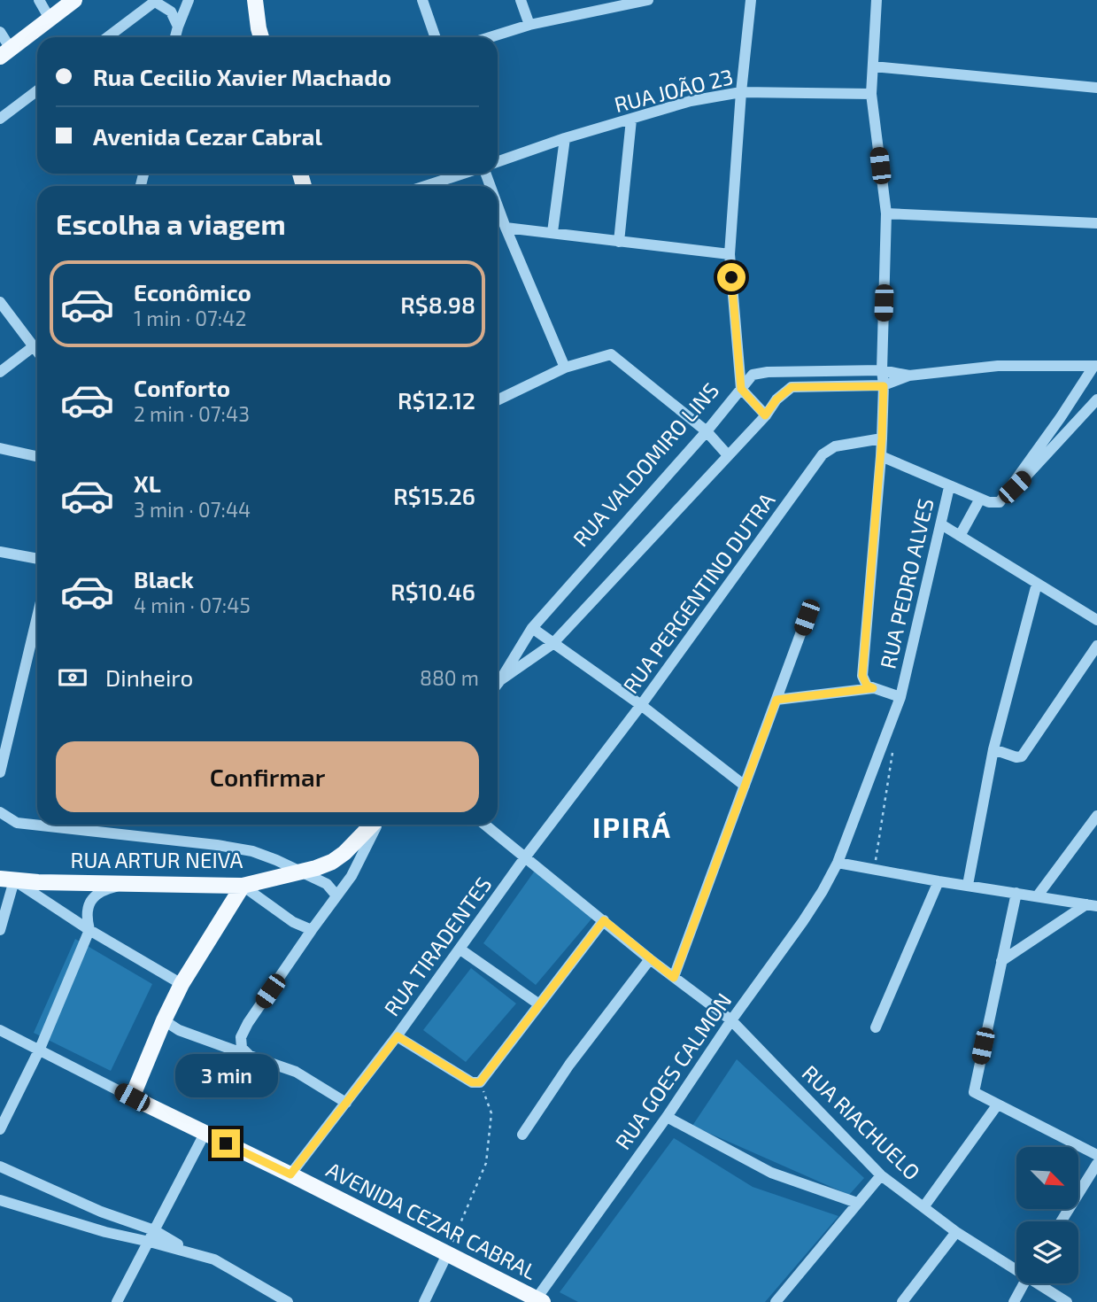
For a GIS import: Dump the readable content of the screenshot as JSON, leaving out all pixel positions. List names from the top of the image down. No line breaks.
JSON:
{"streets":{"main road":["RUA ARTUR NEIVA","AVENIDA CEZAR CABRAL"],"street":["RUA JOÃO 23","RUA VALDOMIRO LINS","RUA PEDRO ALVES","RUA PERGENTINO DUTRA","RUA TIRADENTES","RUA GOES CALMON","RUA RIACHUELO"]},"crossings":[["RUA PEDRO ALVES","RUA GOES CALMON"],["RUA PERGENTINO DUTRA","RUA TIRADENTES"],["RUA PERGENTINO DUTRA","RUA RIACHUELO"],["RUA TIRADENTES","RUA RIACHUELO"],["RUA TIRADENTES","AVENIDA CEZAR CABRAL"],["RUA GOES CALMON","RUA RIACHUELO"],["RUA GOES CALMON","AVENIDA CEZAR CABRAL"]],"districts":["IPIRÁ"],"north":"bottom right","page":{"banner":["Rua Cecilio Xavier Machado","Avenida Cezar Cabral"],"heading":"Escolha a viagem","list":[{"name":"Econômico","note":"1 min · 07:42","value":"R$8.98"},{"name":"Conforto","note":"2 min · 07:43","value":"R$12.12"},{"name":"XL","note":"3 min · 07:44","value":"R$15.26"},{"name":"Black","note":"4 min · 07:45","value":"R$10.46"}],"pay":["Dinheiro","880 m"],"buttons":"Confirmar","bubble":"3 min"}}
